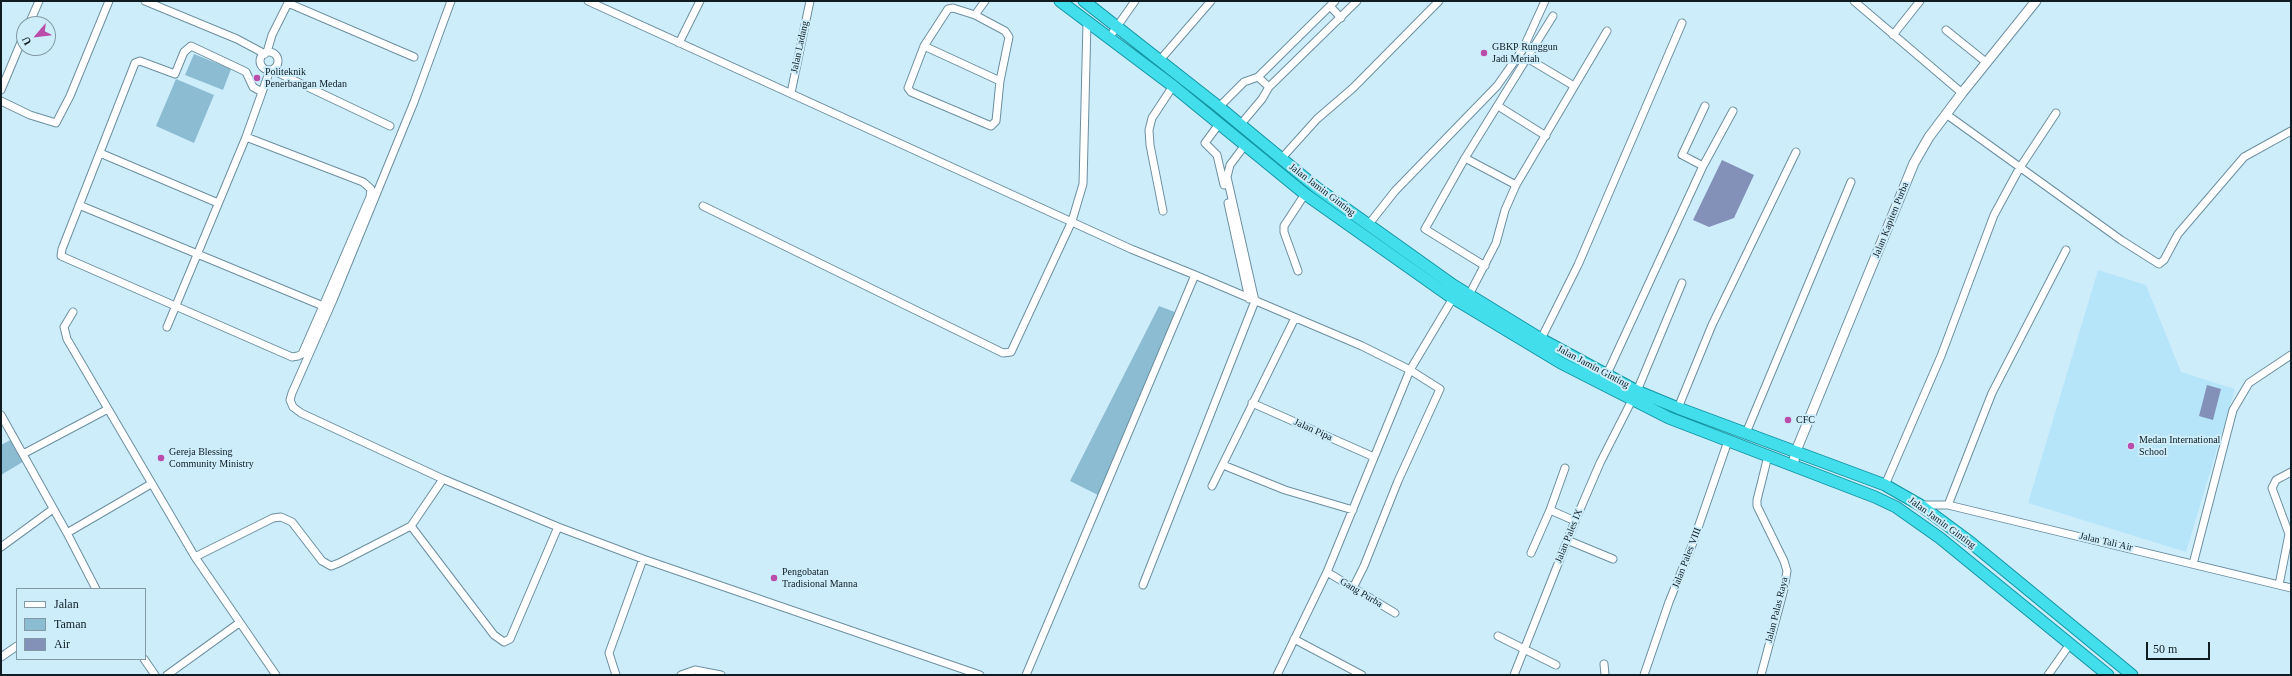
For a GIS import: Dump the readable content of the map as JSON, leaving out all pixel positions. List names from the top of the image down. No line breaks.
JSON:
{"streets":{"highway":["Jalan Jamin Ginting"],"street":["Jalan Ladang","Jalan Kapiten Purba","Jalan Pipa","Jalan Pales IX","Jalan Tali Air","Jalan Pales VIII","Gang Purba","Jalan Palas Raya"]},"crossings":[["Jalan Jamin Ginting","Jalan Kapiten Purba"],["Jalan Jamin Ginting","Jalan Pales IX"],["Jalan Jamin Ginting","Jalan Tali Air"],["Jalan Jamin Ginting","Jalan Pales VIII"],["Jalan Jamin Ginting","Jalan Palas Raya"]],"places":["GBKP Runggun Jadi Meriah","Politeknik Penerbangan Medan","CFC","Medan International School","Gereja Blessing Community Ministry","Pengobatan Tradisional Manna"],"legend":["Jalan","Taman","Air"],"scale_bar":"50 m","north":"bottom left"}
